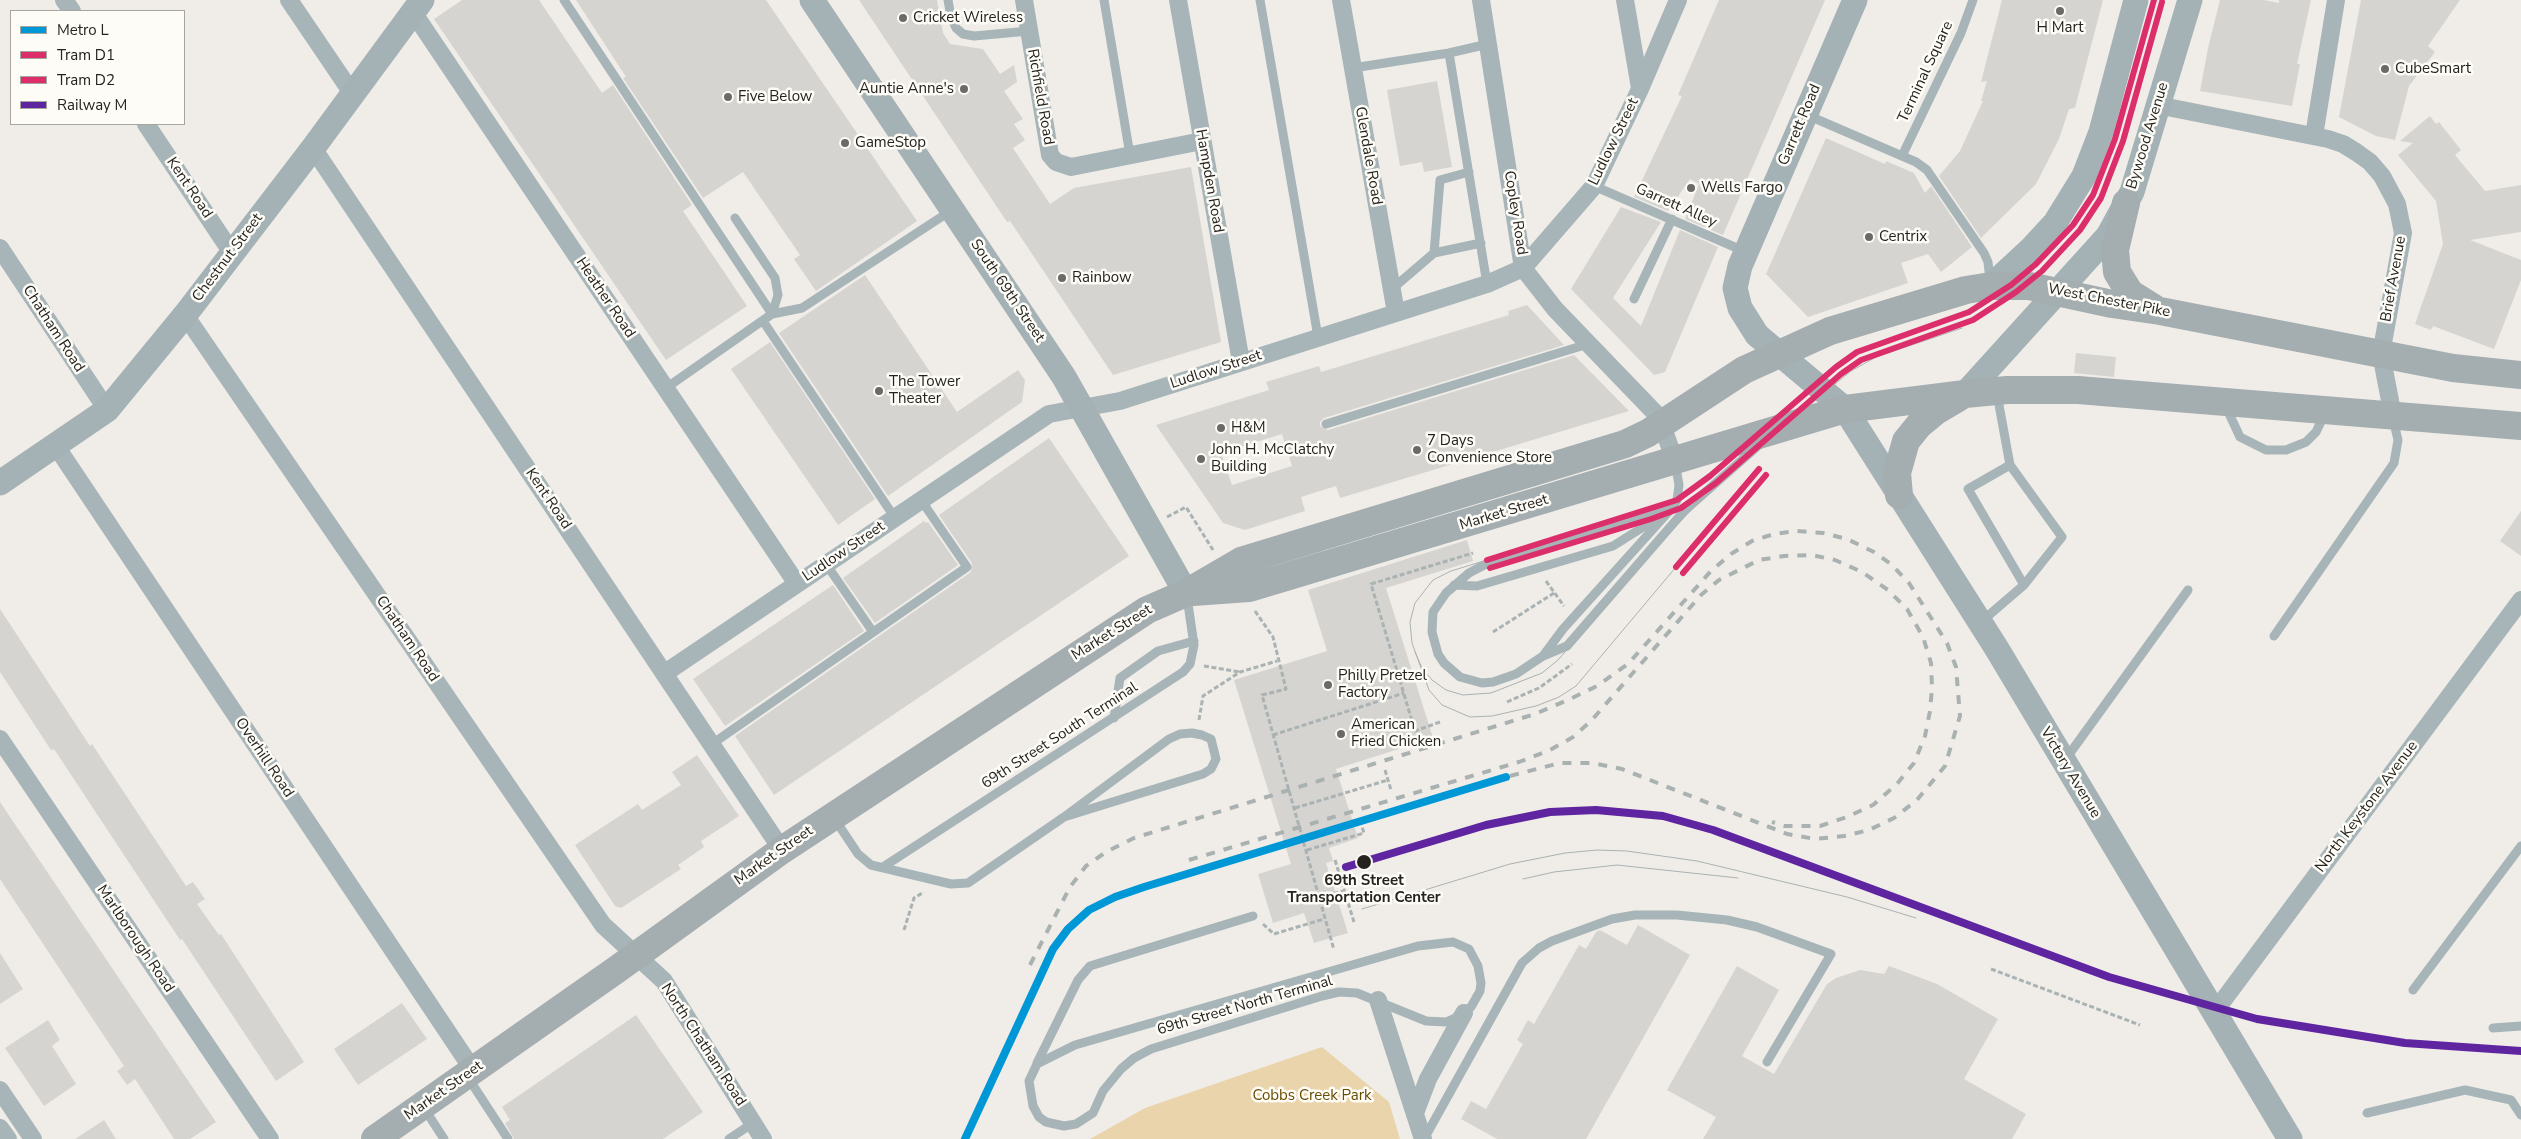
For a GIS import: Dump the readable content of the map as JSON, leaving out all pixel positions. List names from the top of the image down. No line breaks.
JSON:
{"streets":{"main road":["West Chester Pike","Market Street"],"street":["Richfield Road","Garrett Road","Bywood Avenue","Ludlow Street","Glendale Road","Hampden Road","Kent Road","Copley Road","Chestnut Street","Brief Avenue","South 69th Street","Heather Road","Chatham Road","Overhill Road","Victory Avenue","North Keystone Avenue","Marlborough Road","North Chatham Road"],"lane":["Terminal Square","Garrett Alley","69th Street South Terminal","69th Street North Terminal"]},"crossings":[["Richfield Road","Hampden Road"],["Garrett Road","Garrett Alley"],["Garrett Road","West Chester Pike"],["Garrett Road","Victory Avenue"],["Bywood Avenue","Brief Avenue"],["Bywood Avenue","West Chester Pike"],["Ludlow Street","Glendale Road"],["Ludlow Street","Hampden Road"],["Ludlow Street","Kent Road"],["Ludlow Street","Garrett Alley"],["Ludlow Street","Copley Road"],["Ludlow Street","South 69th Street"],["Ludlow Street","Heather Road"],["Kent Road","Chestnut Street"],["Kent Road","Market Street"],["Copley Road","West Chester Pike"],["Copley Road","Market Street"],["Chestnut Street","Heather Road"],["Chestnut Street","Chatham Road"],["Chestnut Street","Overhill Road"],["Brief Avenue","West Chester Pike"],["South 69th Street","Market Street"],["West Chester Pike","Market Street"],["Chatham Road","Market Street"],["Chatham Road","North Chatham Road"],["Market Street","Overhill Road"],["Market Street","North Chatham Road"],["Victory Avenue","North Keystone Avenue"]],"parks":["Cobbs Creek Park"],"places":["H Mart","Cricket Wireless","CubeSmart","Auntie Anne's","Five Below","GameStop","Wells Fargo","Centrix","Rainbow","The Tower Theater","H&M","7 Days Convenience Store","John H. McClatchy Building","Philly Pretzel Factory","American Fried Chicken","69th Street Transportation Center"],"lines":["tram line D1","tram line D2","metro line L","rail line M"],"legend":["Metro L","Tram D1","Tram D2","Railway M"]}
